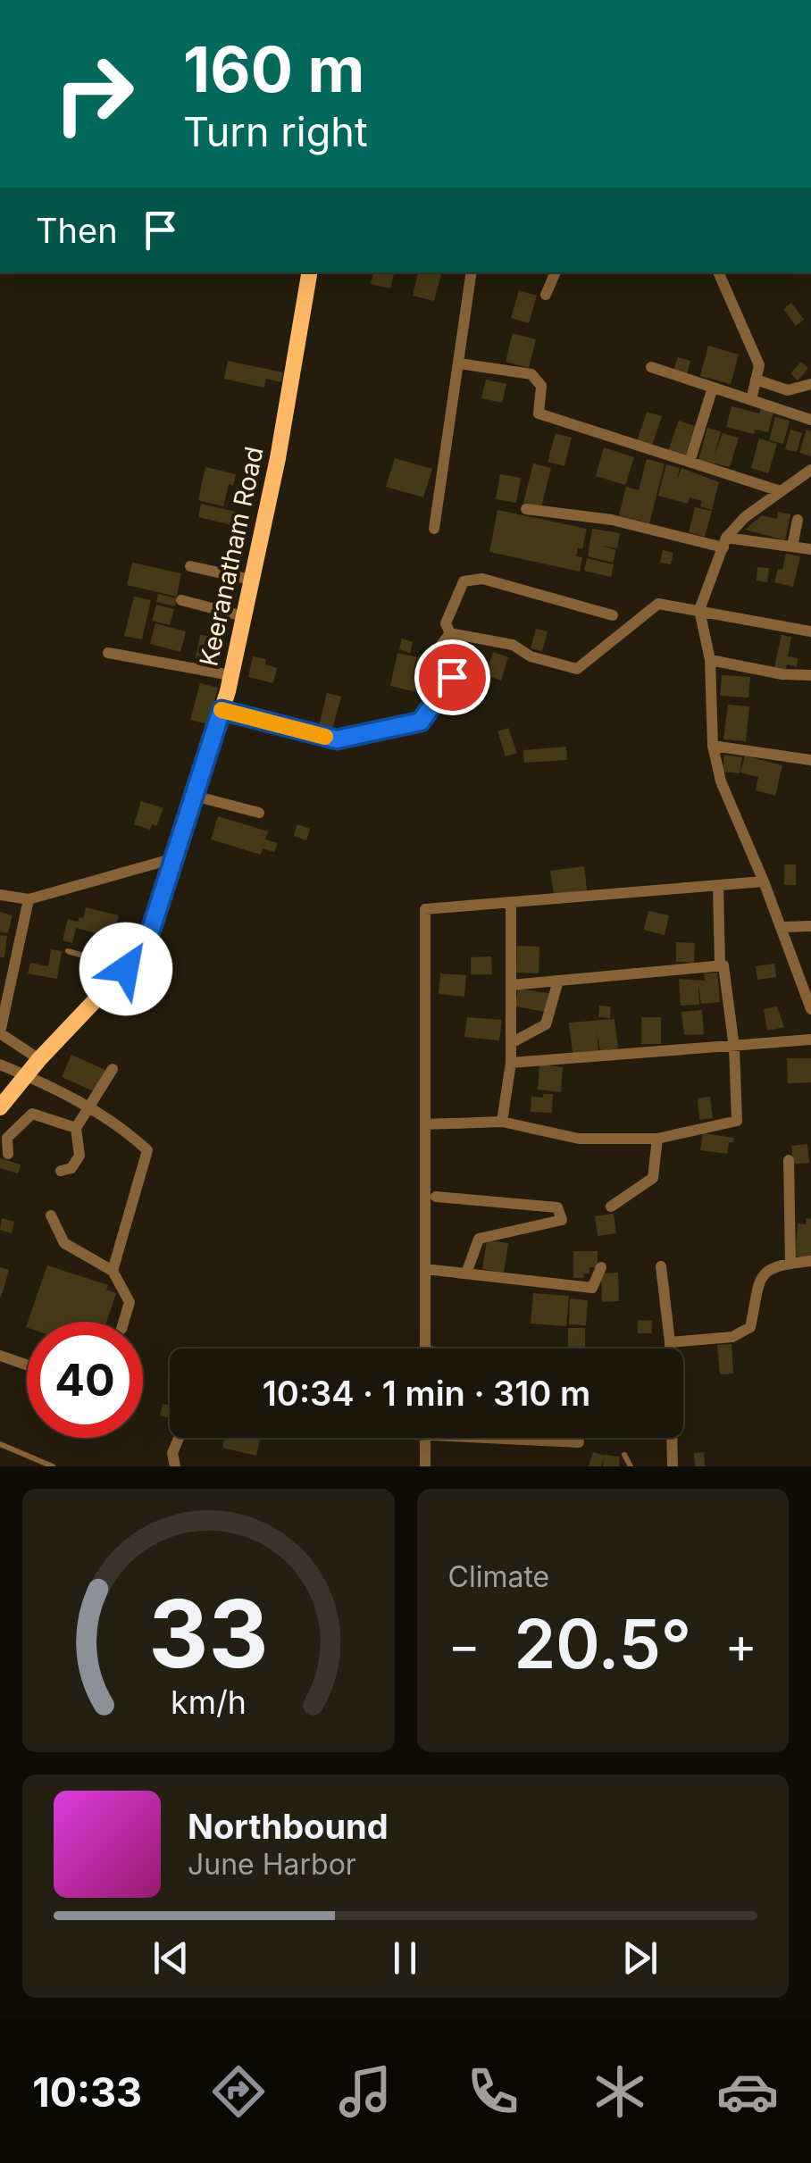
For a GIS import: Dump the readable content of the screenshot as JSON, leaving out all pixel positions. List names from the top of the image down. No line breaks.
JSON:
{"streets":{"street":["Keeranatham Road"]},"page":{"turn":["160 m","Turn right"],"then":"Then","limit":"40","trip":"10:34 · 1 min · 310 m","tile":"Climate","heat":["−","20.5°","+"],"song":["Northbound","June Harbor"],"tabs":"10:33","gauge":["33","km/h"]}}
